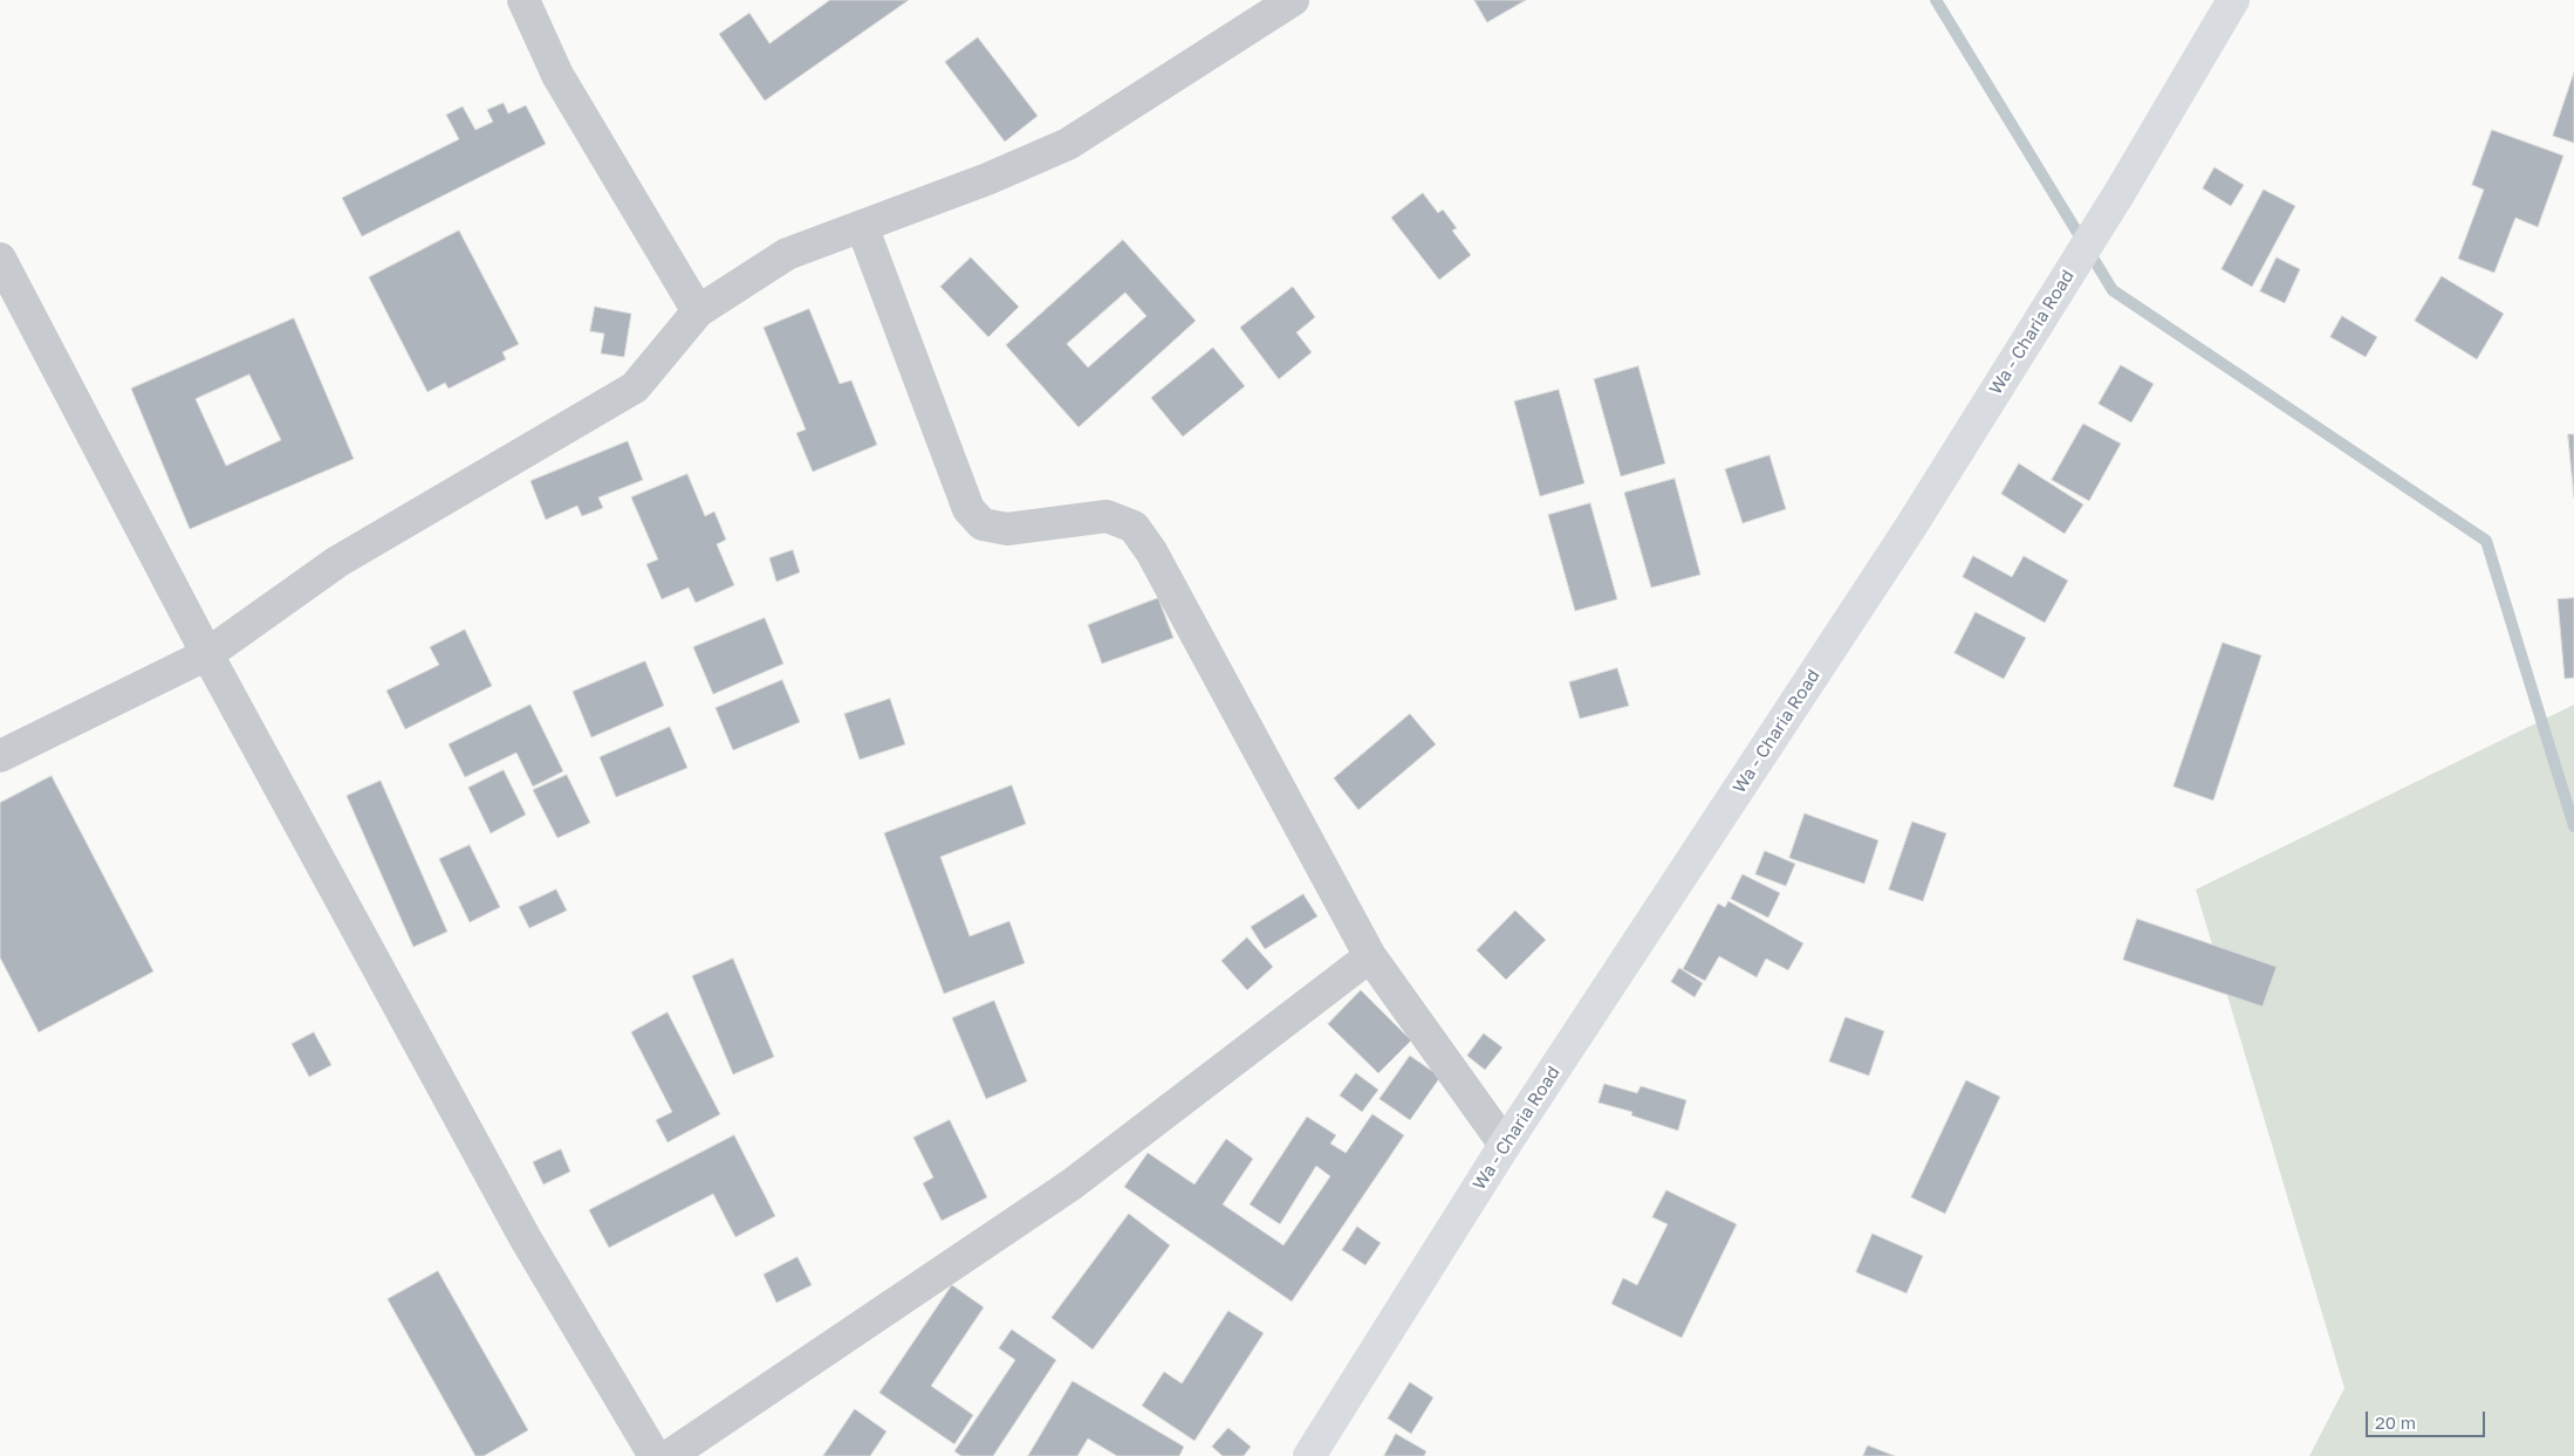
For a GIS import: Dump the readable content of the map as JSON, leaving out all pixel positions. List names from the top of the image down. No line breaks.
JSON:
{"streets":{"street":["Wa - Charia Road"]},"scale_bar":"20 m"}
